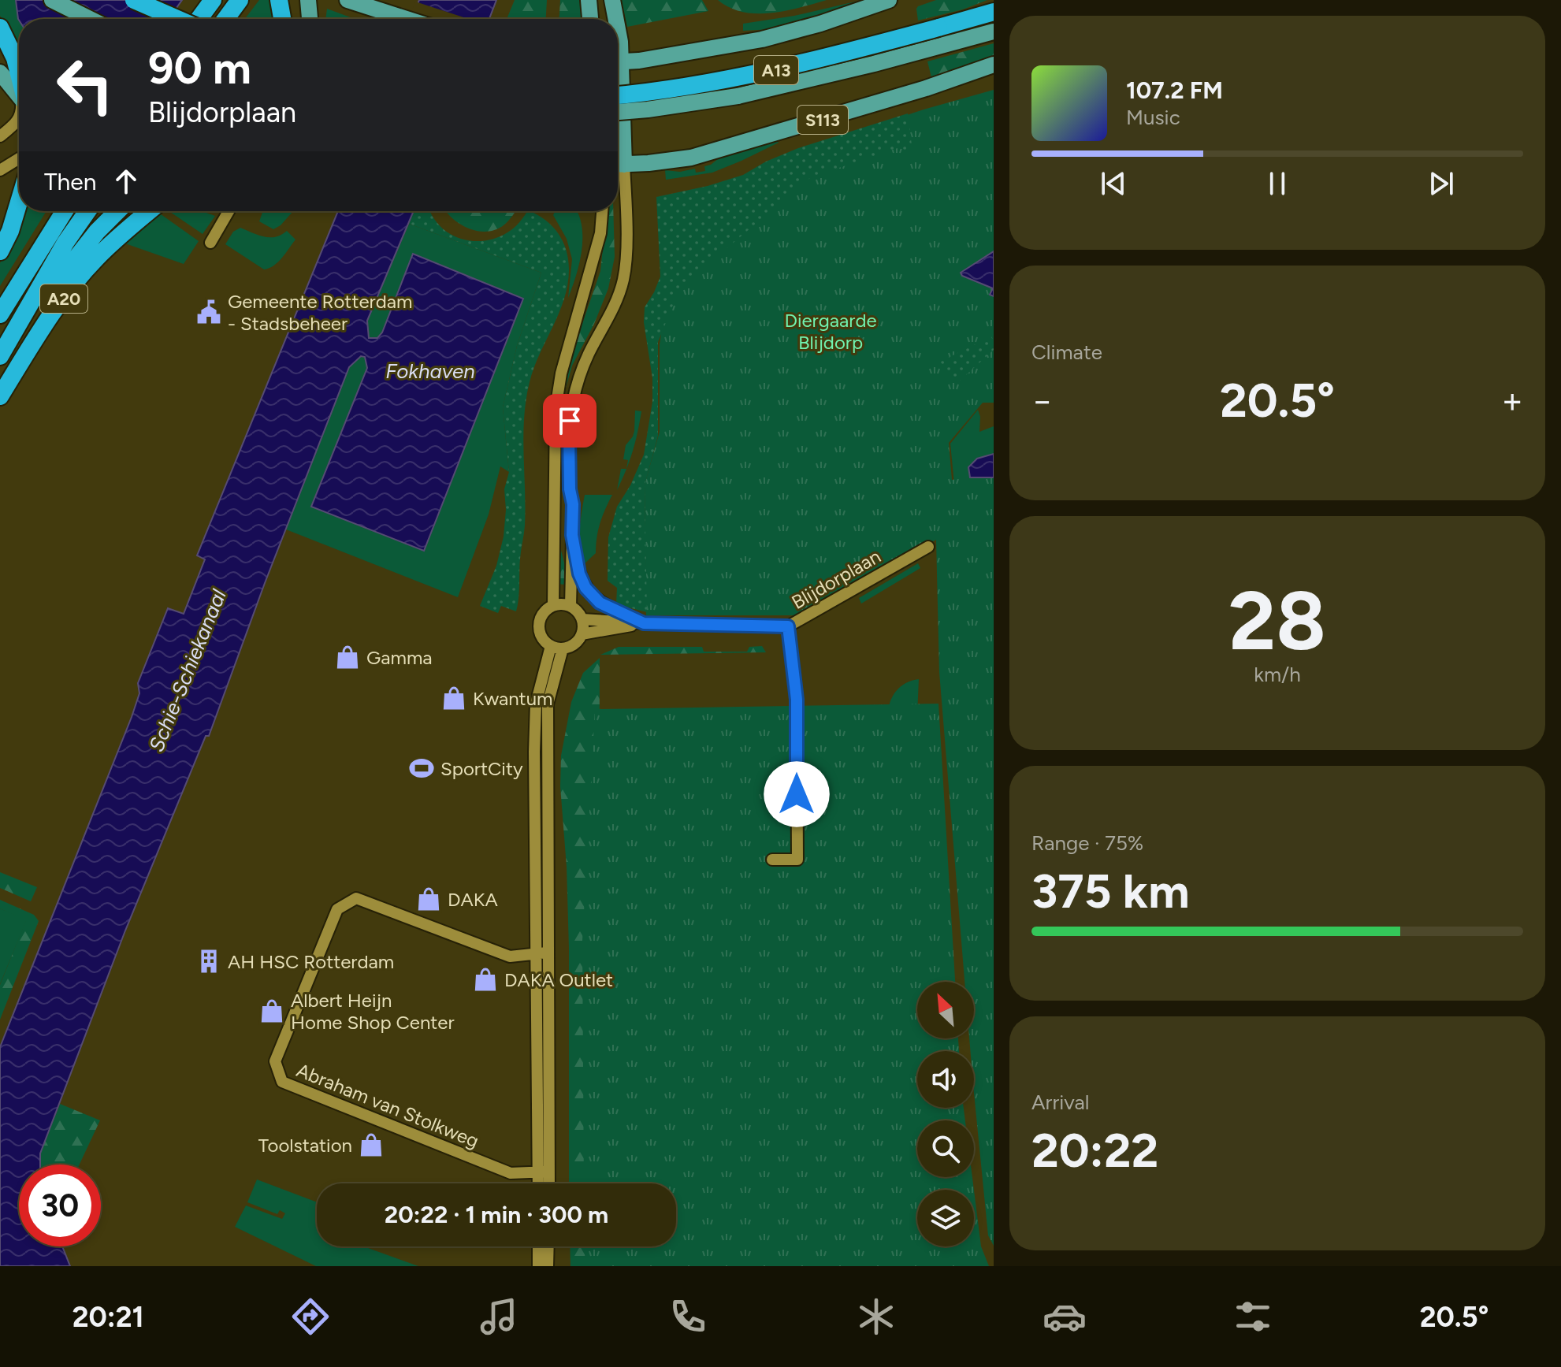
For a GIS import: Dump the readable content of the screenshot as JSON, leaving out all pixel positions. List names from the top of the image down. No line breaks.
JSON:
{"streets":{"highway":["A13","A20"],"main road":["S113"],"street":["Blijdorplaan","Abraham van Stolkweg"]},"water":["Fokhaven","Schie-Schiekanaal"],"parks":["Diergaarde Blijdorp"],"places":{"public building":["Gemeente Rotterdam - Stadsbeheer"],"shop":["Gamma","Kwantum","DAKA","DAKA Outlet","Albert Heijn Home Shop Center","Toolstation"],"sports":["SportCity"],"building":["AH HSC Rotterdam"]},"north":"top left","page":{"turn":["90 m","Blijdorplaan"],"song":["107.2 FM","Music"],"then":"Then","tile":["Climate",["28","km/h"],["Range · 75%","375 km"],["Arrival","20:22"]],"heat":["−","20.5°","+"],"limit":"30","trip":"20:22 · 1 min · 300 m","tabs":["20:21","20.5°"]}}
